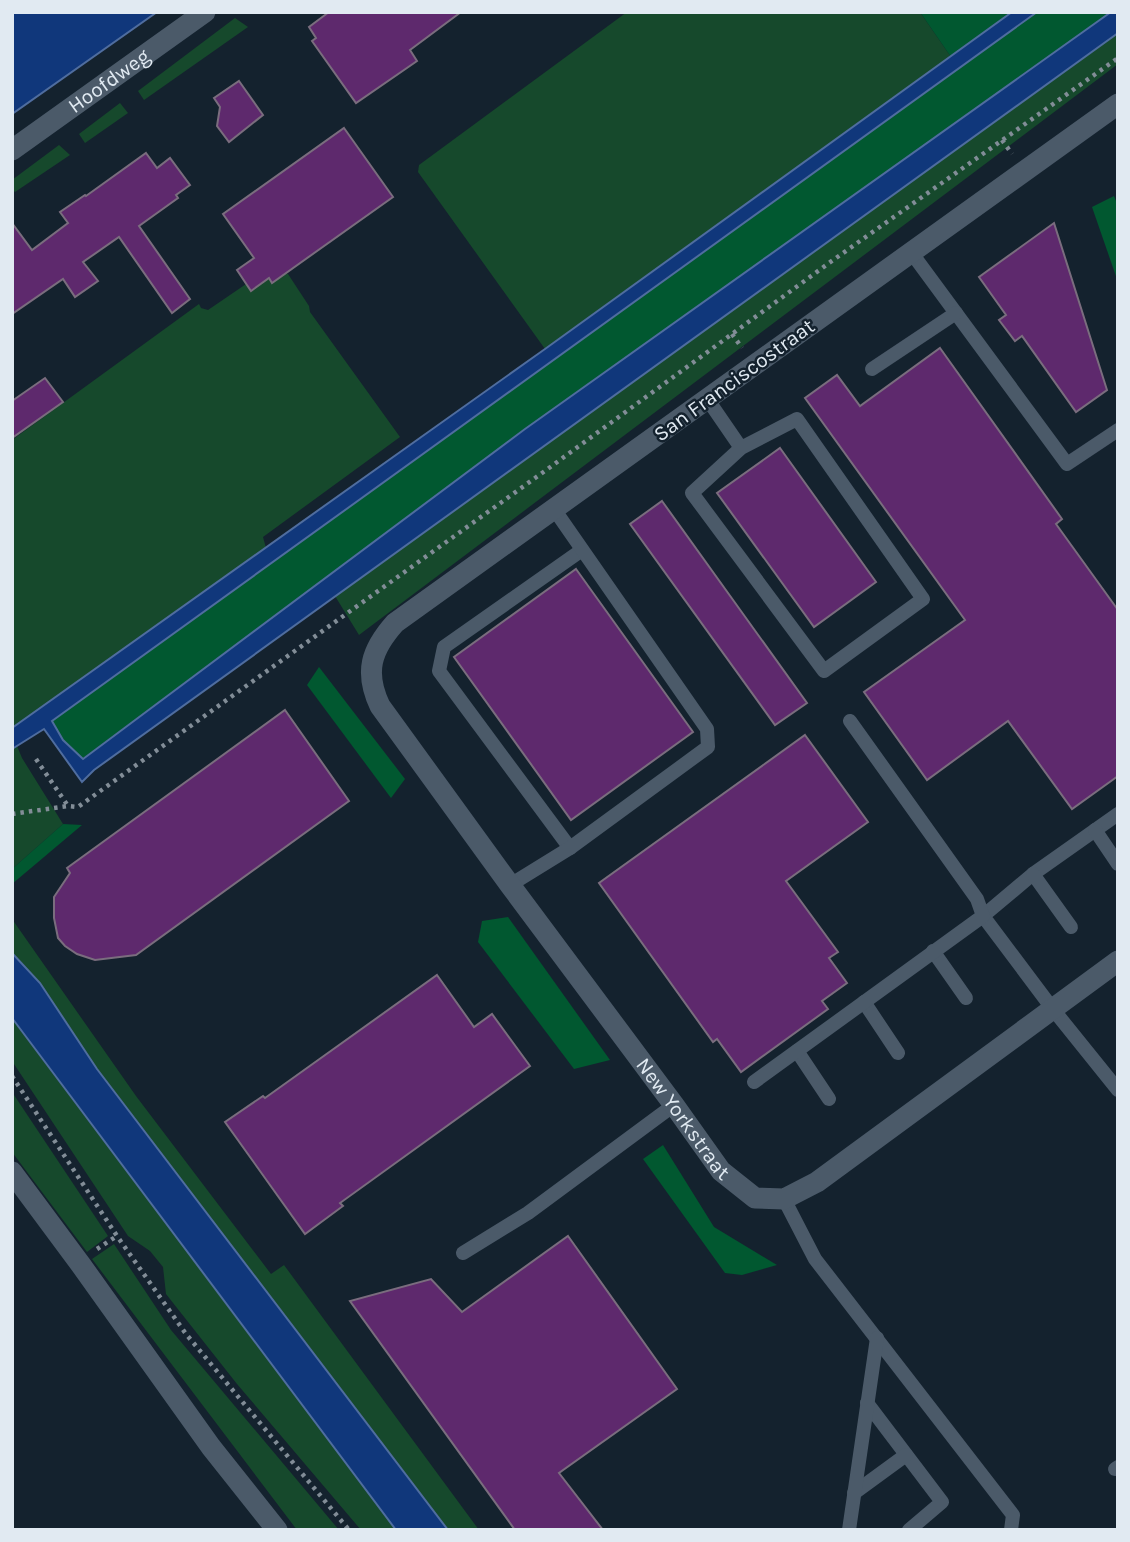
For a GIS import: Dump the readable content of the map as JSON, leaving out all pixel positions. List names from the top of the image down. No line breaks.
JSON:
{"streets":{"street":["Hoofdweg","San Franciscostraat","New Yorkstraat"]},"crossings":[["San Franciscostraat","New Yorkstraat"]]}
